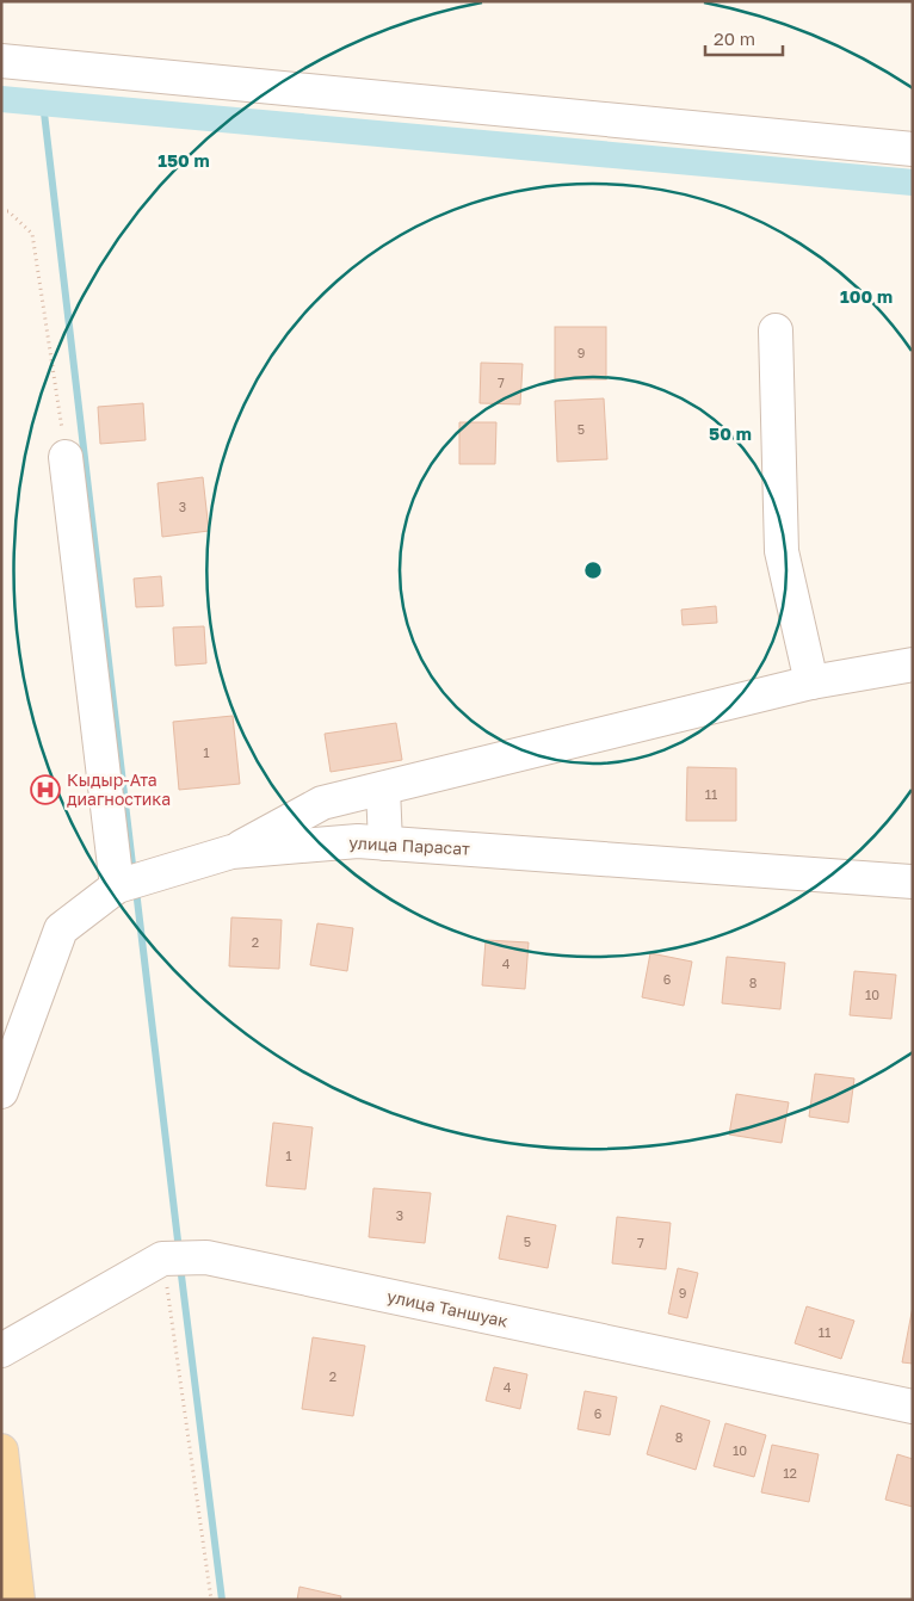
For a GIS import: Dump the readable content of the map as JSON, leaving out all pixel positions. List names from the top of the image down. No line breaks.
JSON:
{"streets":{"street":["улица Парасат","улица Таншуак"]},"places":{"hospital":["Кыдыр-Ата диагностика"]},"house_numbers":["9","7","5","3","1","11","2","4","6","8","10","1","3","5","7","9","11","2","4","6","8","10","12"],"scale_bar":"20 m","rings":["150 m","100 m","50 m"]}
